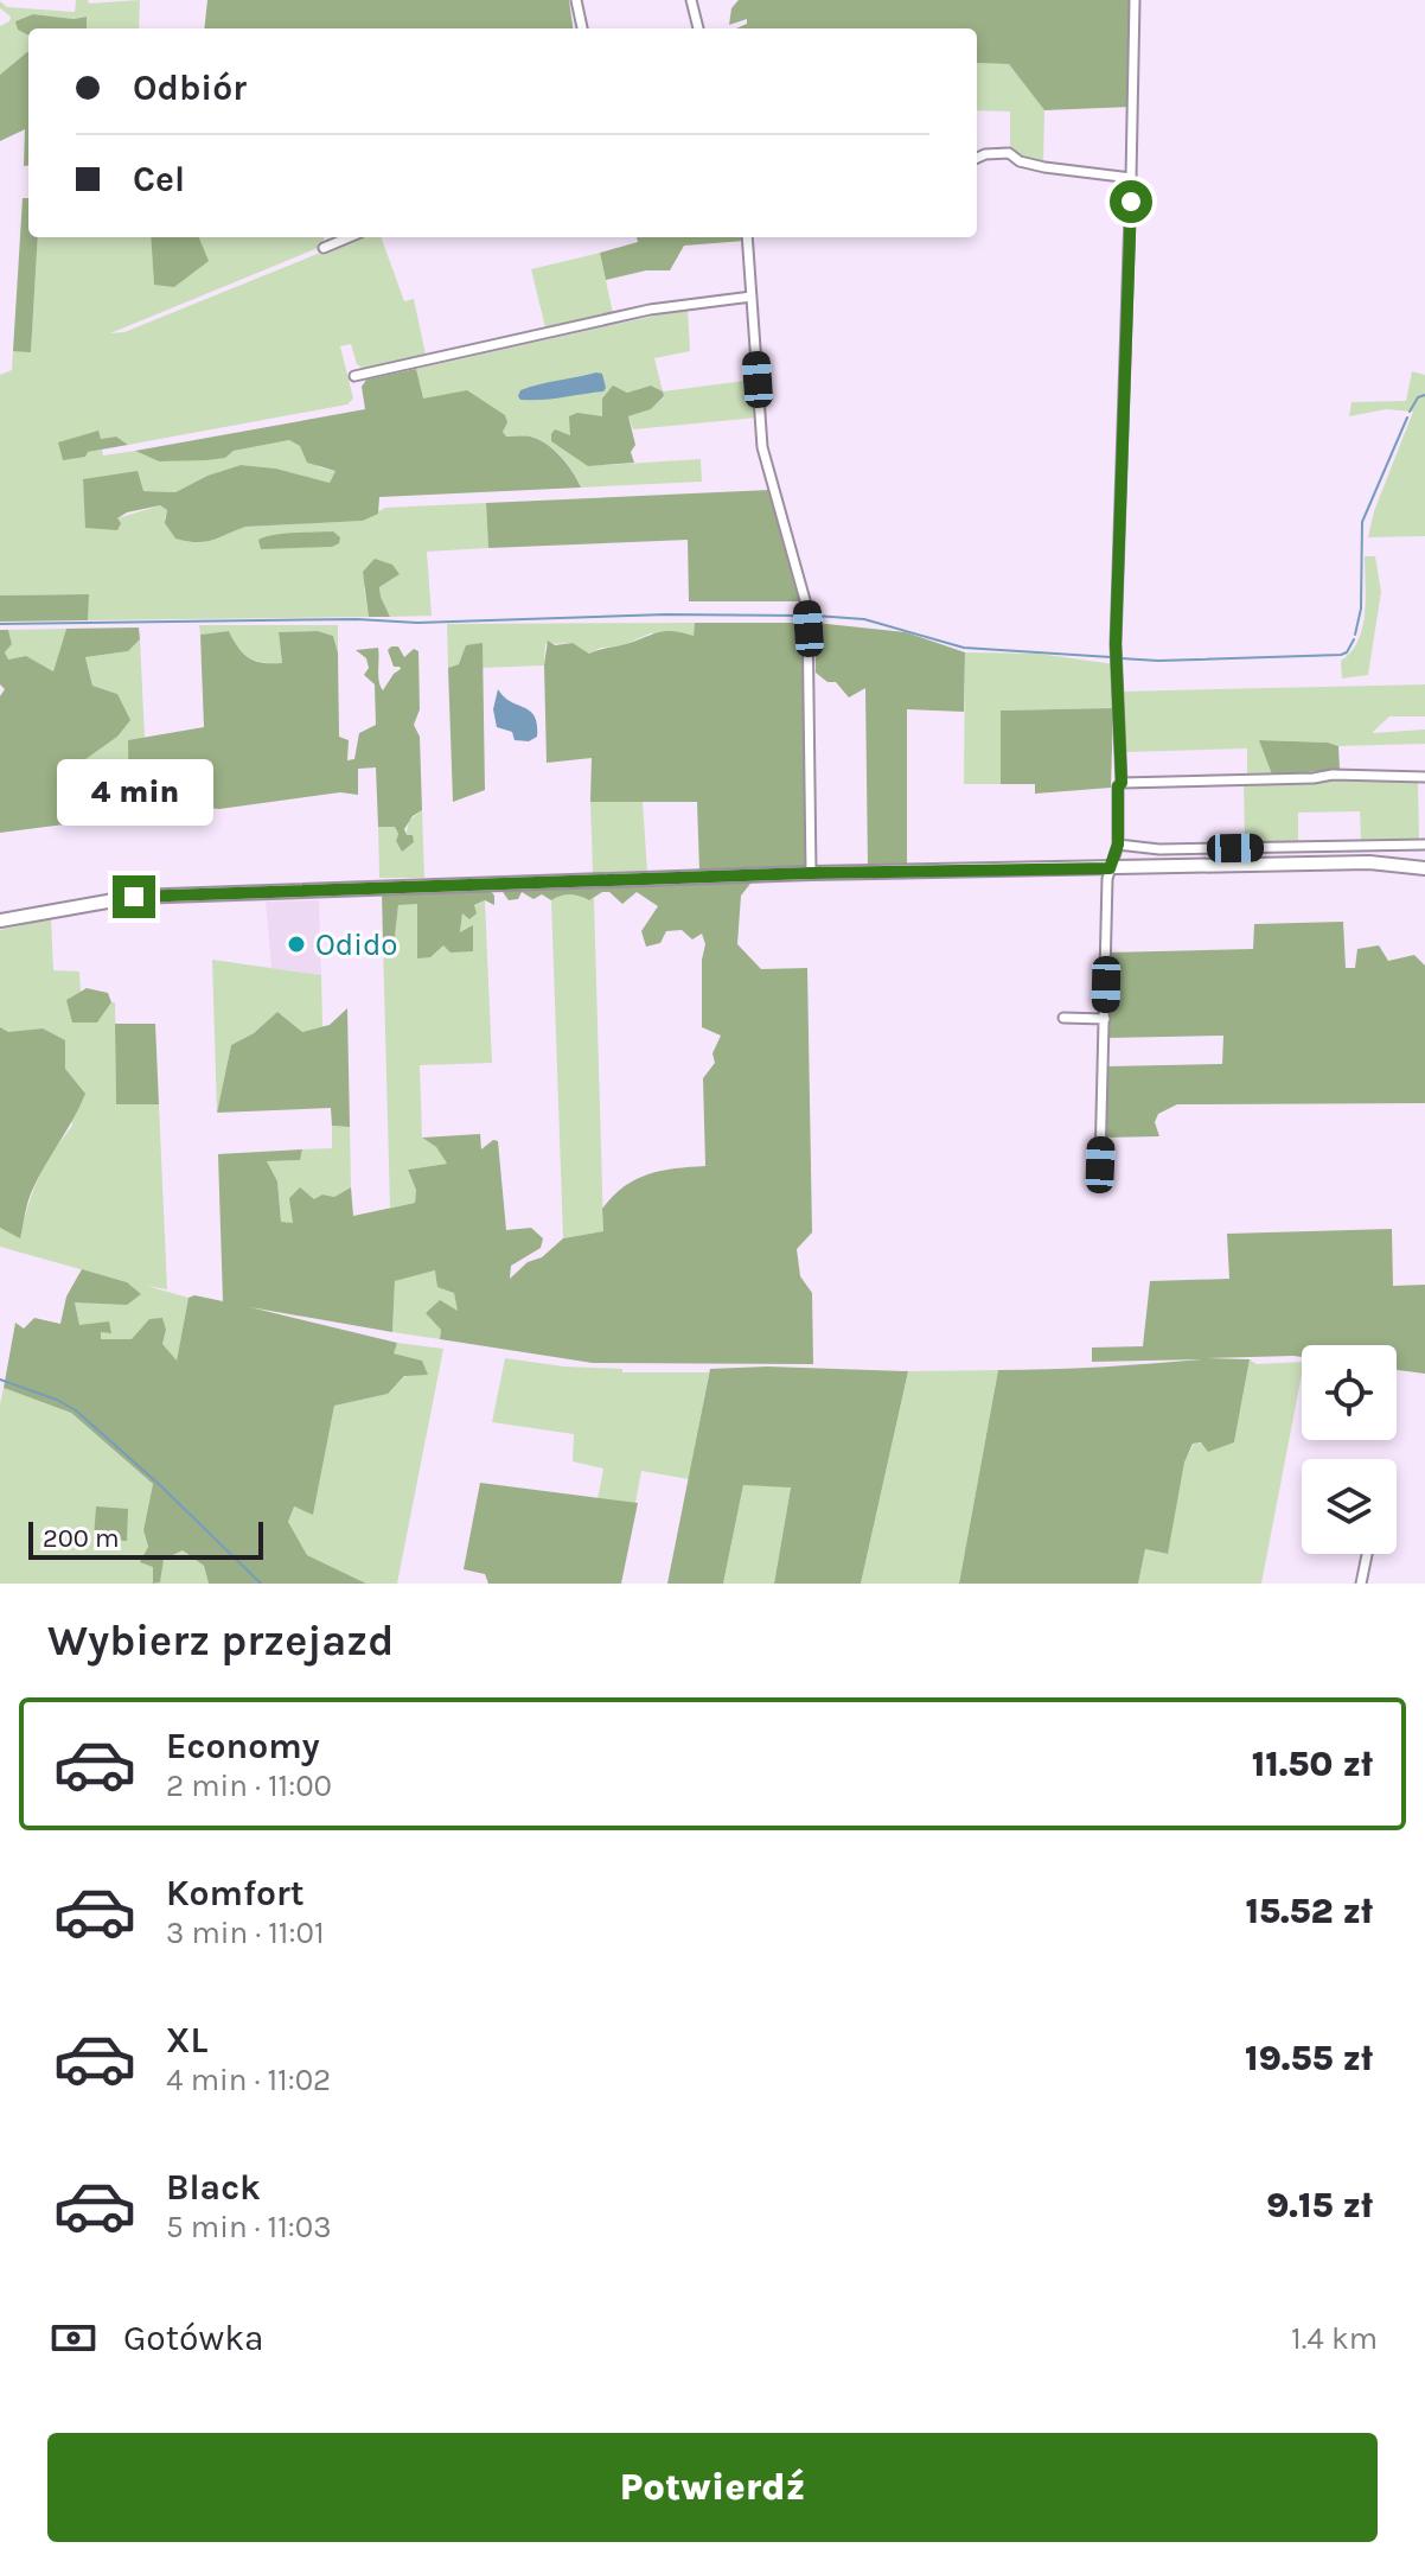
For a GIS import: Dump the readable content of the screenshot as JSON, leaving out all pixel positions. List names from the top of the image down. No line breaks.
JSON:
{"places":["Odido"],"scale_bar":"200 m","page":{"banner":["Odbiór","Cel"],"bubble":"4 min","scale":"200 m","heading":"Wybierz przejazd","list":[{"name":"Economy","note":"2 min · 11:00","value":"11.50 zł"},{"name":"Komfort","note":"3 min · 11:01","value":"15.52 zł"},{"name":"XL","note":"4 min · 11:02","value":"19.55 zł"},{"name":"Black","note":"5 min · 11:03","value":"9.15 zł"}],"pay":["Gotówka","1.4 km"],"buttons":"Potwierdź"}}
